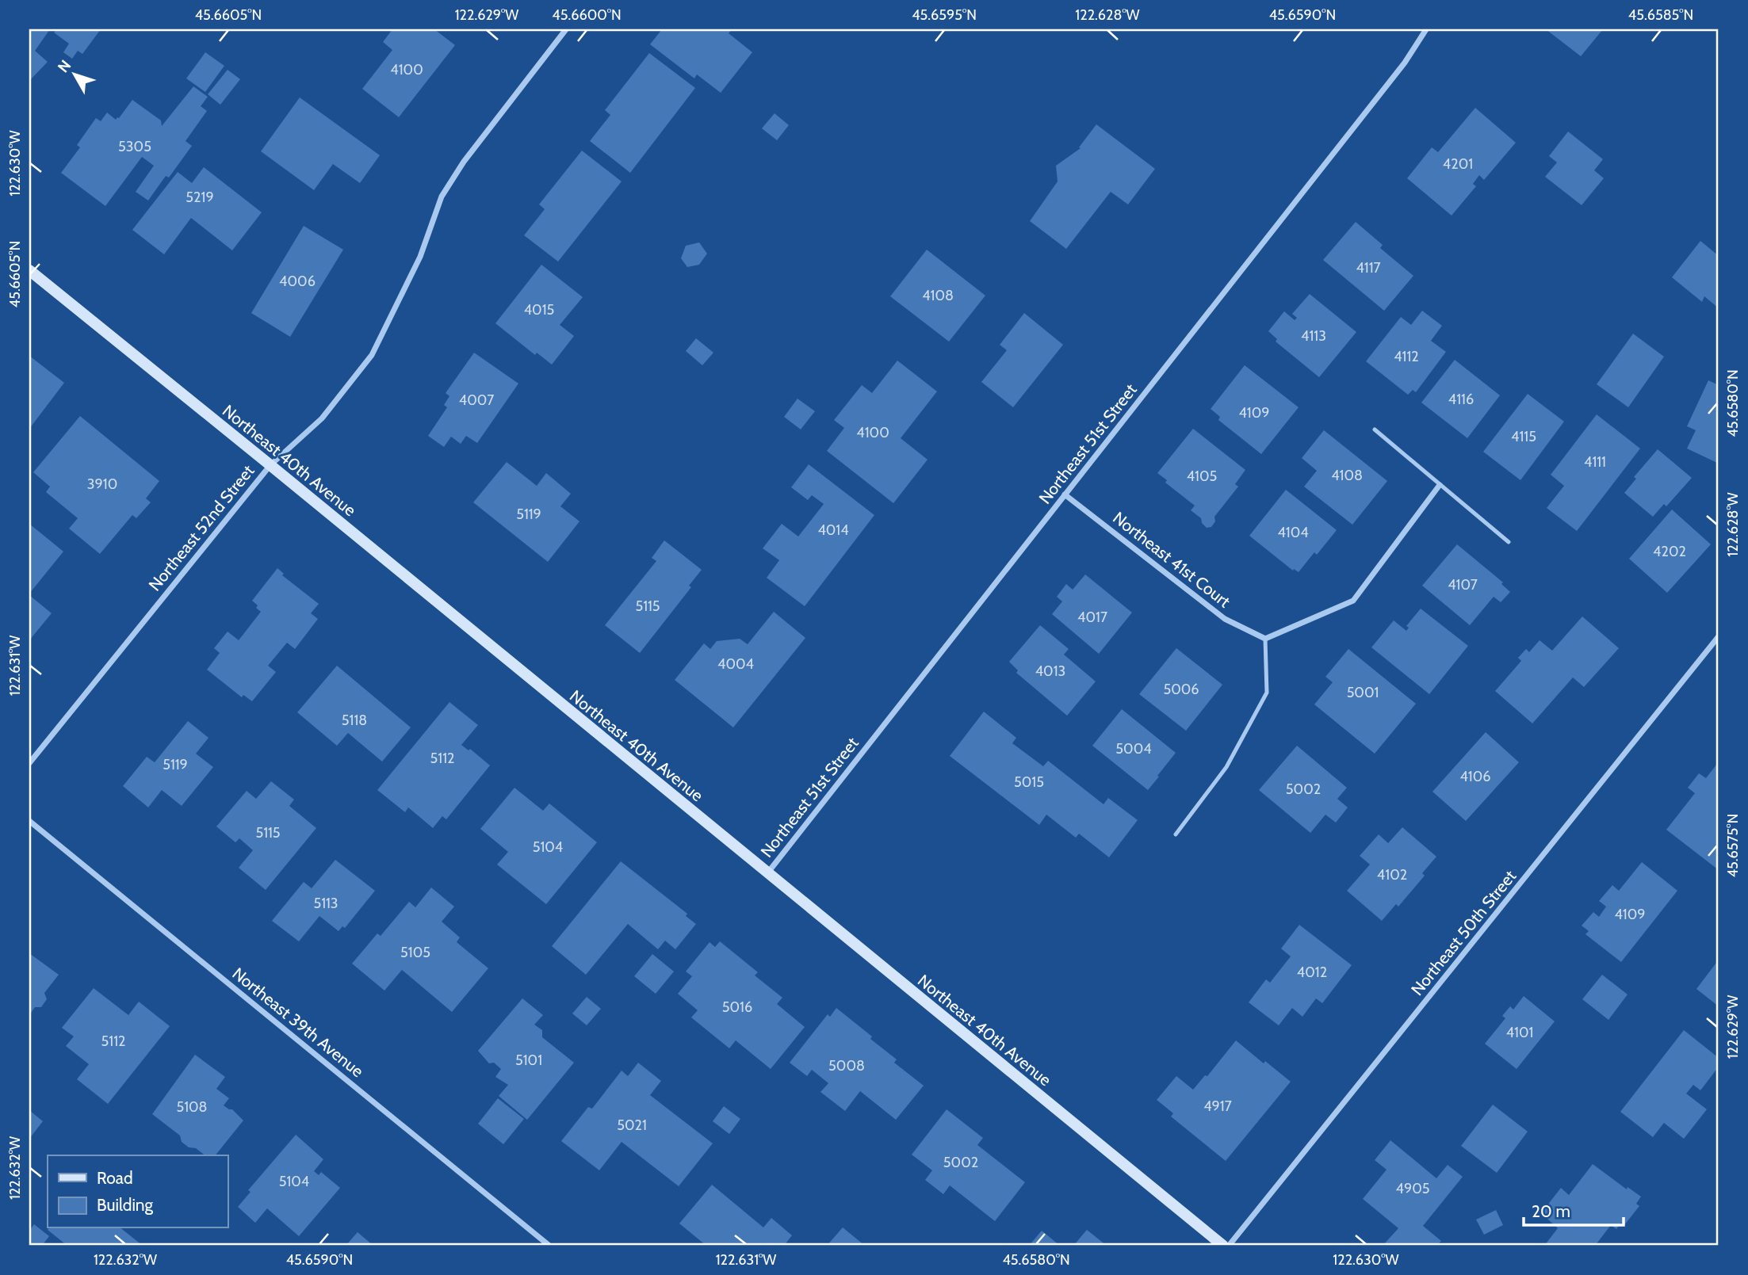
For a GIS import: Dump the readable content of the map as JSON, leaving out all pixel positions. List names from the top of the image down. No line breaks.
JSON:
{"streets":{"street":["Northeast 51st Street","Northeast 40th Avenue","Northeast 52nd Street","Northeast 41st Court","Northeast 50th Street","Northeast 39th Avenue"]},"crossings":[["Northeast 51st Street","Northeast 40th Avenue"],["Northeast 51st Street","Northeast 41st Court"],["Northeast 40th Avenue","Northeast 52nd Street"]],"house_numbers":["4100","5305","4201","5219","4117","4006","4108","4015","4113","4112","4116","4007","4109","4100","4115","4111","4108","4105","3910","5119","4014","4104","4202","4107","5115","4017","4004","4013","5006","5001","5118","5004","5112","5119","4106","5015","5002","5115","5104","4102","5113","4109","5105","4012","5016","4101","5112","5101","5008","4917","5108","5021","5002","5104","4905"],"legend":["Road","Building"],"scale_bar":"20 m","north":"top left","coordinates":["45.6605°N","122.629°W","45.6600°N","45.6595°N","122.628°W","45.6590°N","45.6585°N","122.630°W","45.6580°N","122.631°W","45.6575°N","122.632°W"]}
